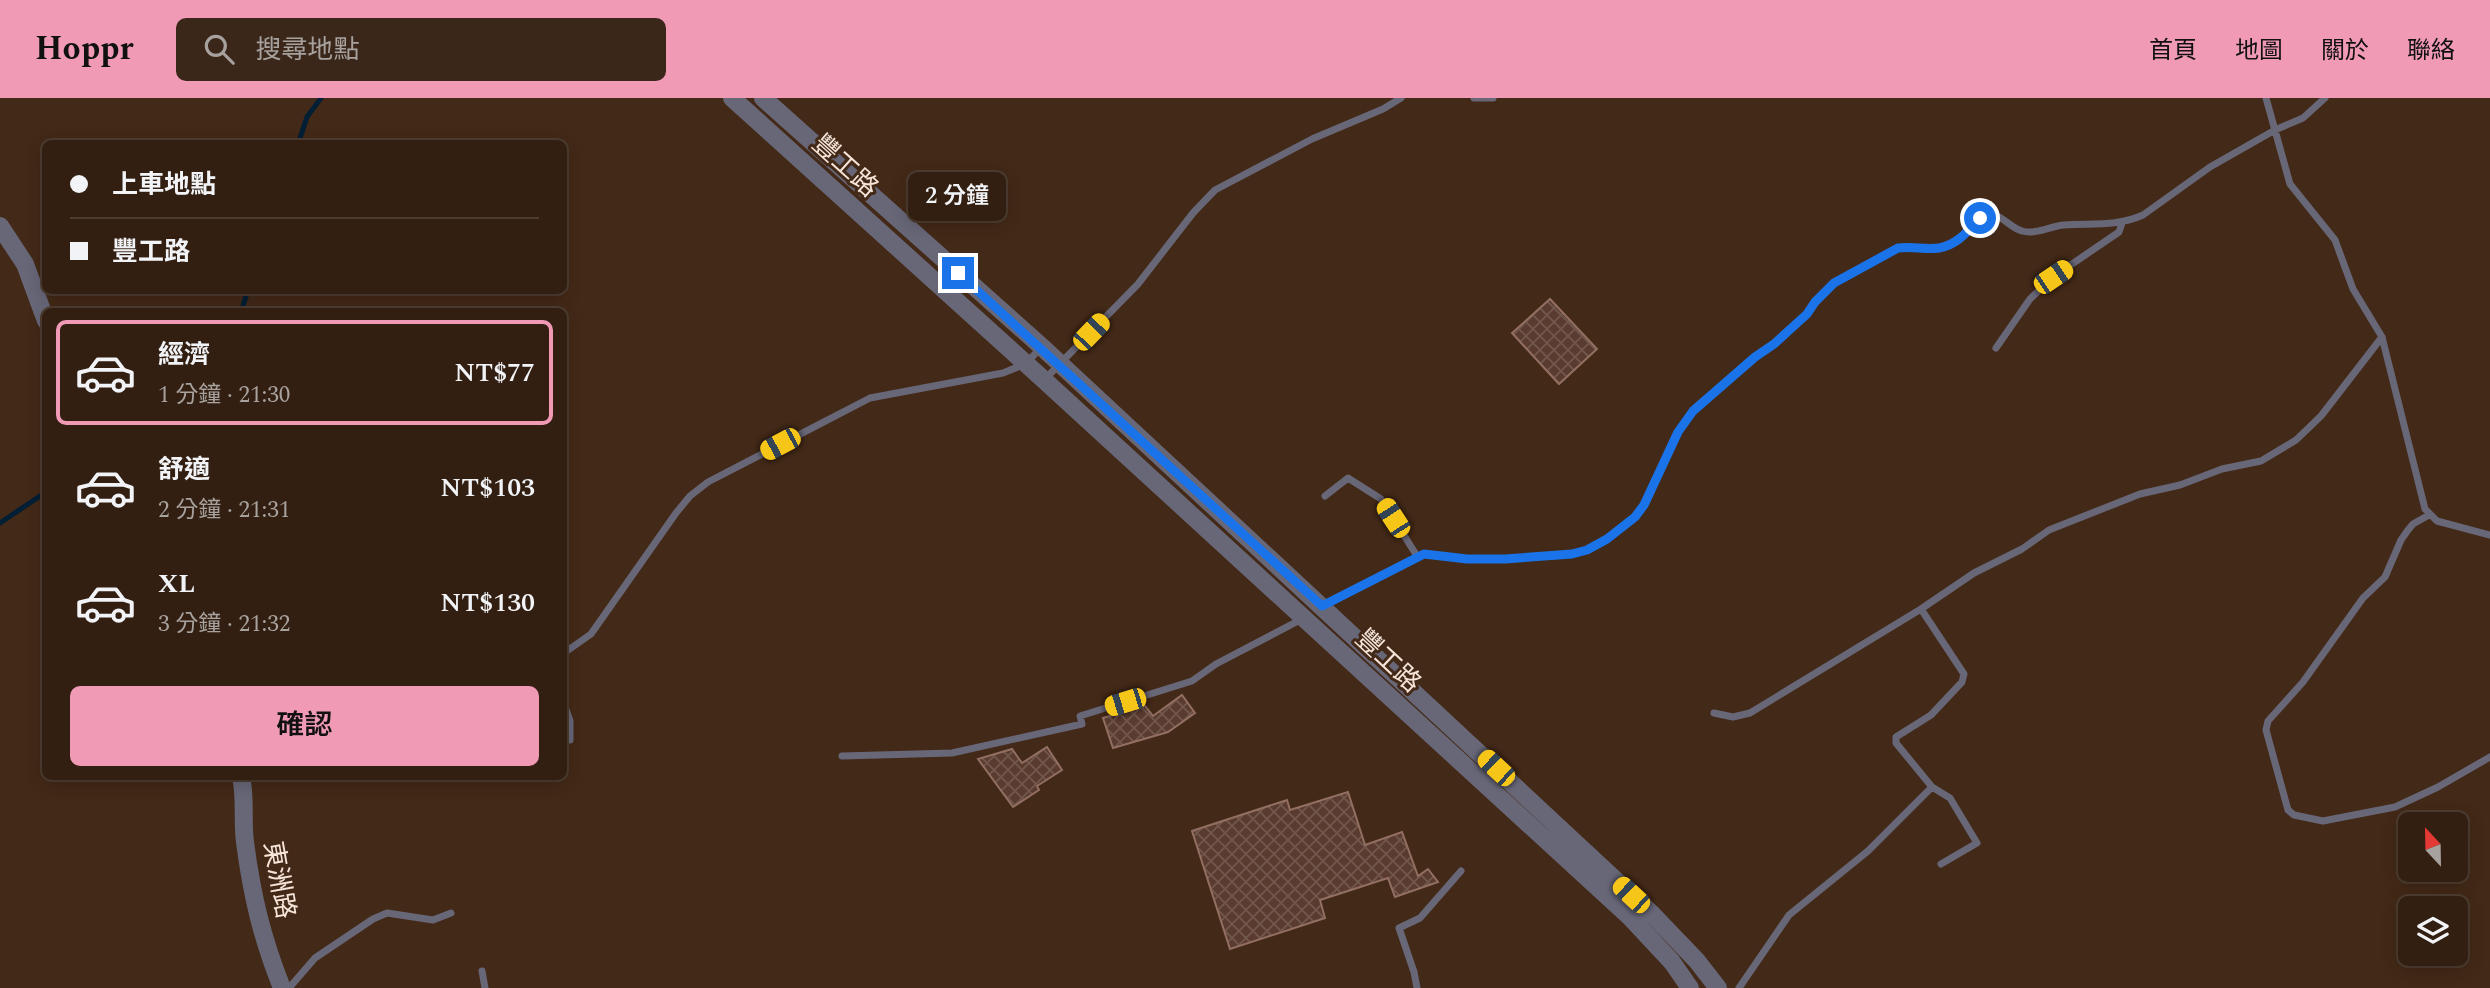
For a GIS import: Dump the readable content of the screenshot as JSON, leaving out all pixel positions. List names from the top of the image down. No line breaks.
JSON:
{"streets":{"street":["豐工路","東洲路"]},"north":"top","page":{"header":"Hoppr","search":"搜尋地點","nav":["首頁","地圖","關於","聯絡"],"banner":["上車地點","豐工路"],"bubble":"2 分鐘","list":[{"name":"經濟","note":"1 分鐘 · 21:30","value":"NT$77"},{"name":"舒適","note":"2 分鐘 · 21:31","value":"NT$103"},{"name":"XL","note":"3 分鐘 · 21:32","value":"NT$130"}],"buttons":"確認"}}
